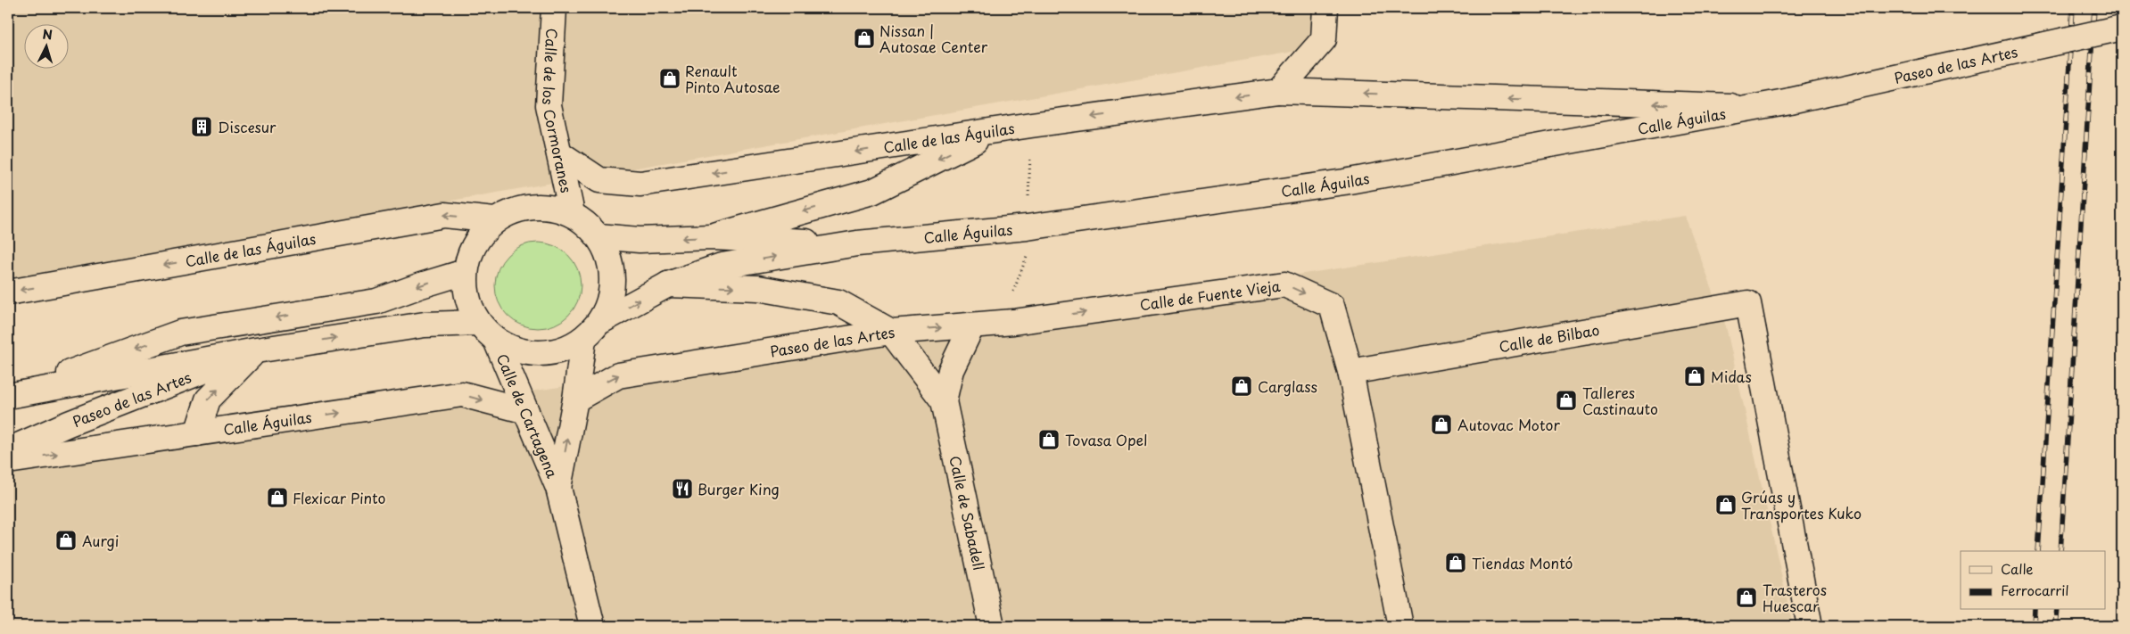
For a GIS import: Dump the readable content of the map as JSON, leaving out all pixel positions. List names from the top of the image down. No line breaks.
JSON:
{"streets":{"street":["Paseo de las Artes","Calle de los Cormoranes","Calle Águilas","Calle de las Águilas","Calle de Fuente Vieja","Calle de Bilbao","Calle de Cartagena","Calle de Sabadell"]},"crossings":[["Paseo de las Artes","Calle de los Cormoranes"],["Paseo de las Artes","Calle Águilas"],["Paseo de las Artes","Calle de las Águilas"],["Paseo de las Artes","Calle de Fuente Vieja"],["Paseo de las Artes","Calle de Cartagena"],["Paseo de las Artes","Calle de Sabadell"],["Calle de los Cormoranes","Calle de las Águilas"],["Calle de los Cormoranes","Calle de Cartagena"],["Calle Águilas","Calle de las Águilas"],["Calle Águilas","Calle de Cartagena"],["Calle de las Águilas","Calle de Cartagena"],["Calle de Fuente Vieja","Calle de Bilbao"],["Calle de Fuente Vieja","Calle de Sabadell"]],"one_way":["Calle de Fuente Vieja"],"places":{"shop":["Nissan | Autosae Center","Renault Pinto Autosae","Midas","Carglass","Talleres Castinauto","Autovac Motor","Tovasa Opel","Flexicar Pinto","Grúas y Transportes Kuko","Aurgi","Tiendas Montó","Trasteros Huescar"],"building":["Discesur"],"restaurant":["Burger King"]},"legend":["Calle","Ferrocarril"],"north":"top"}
